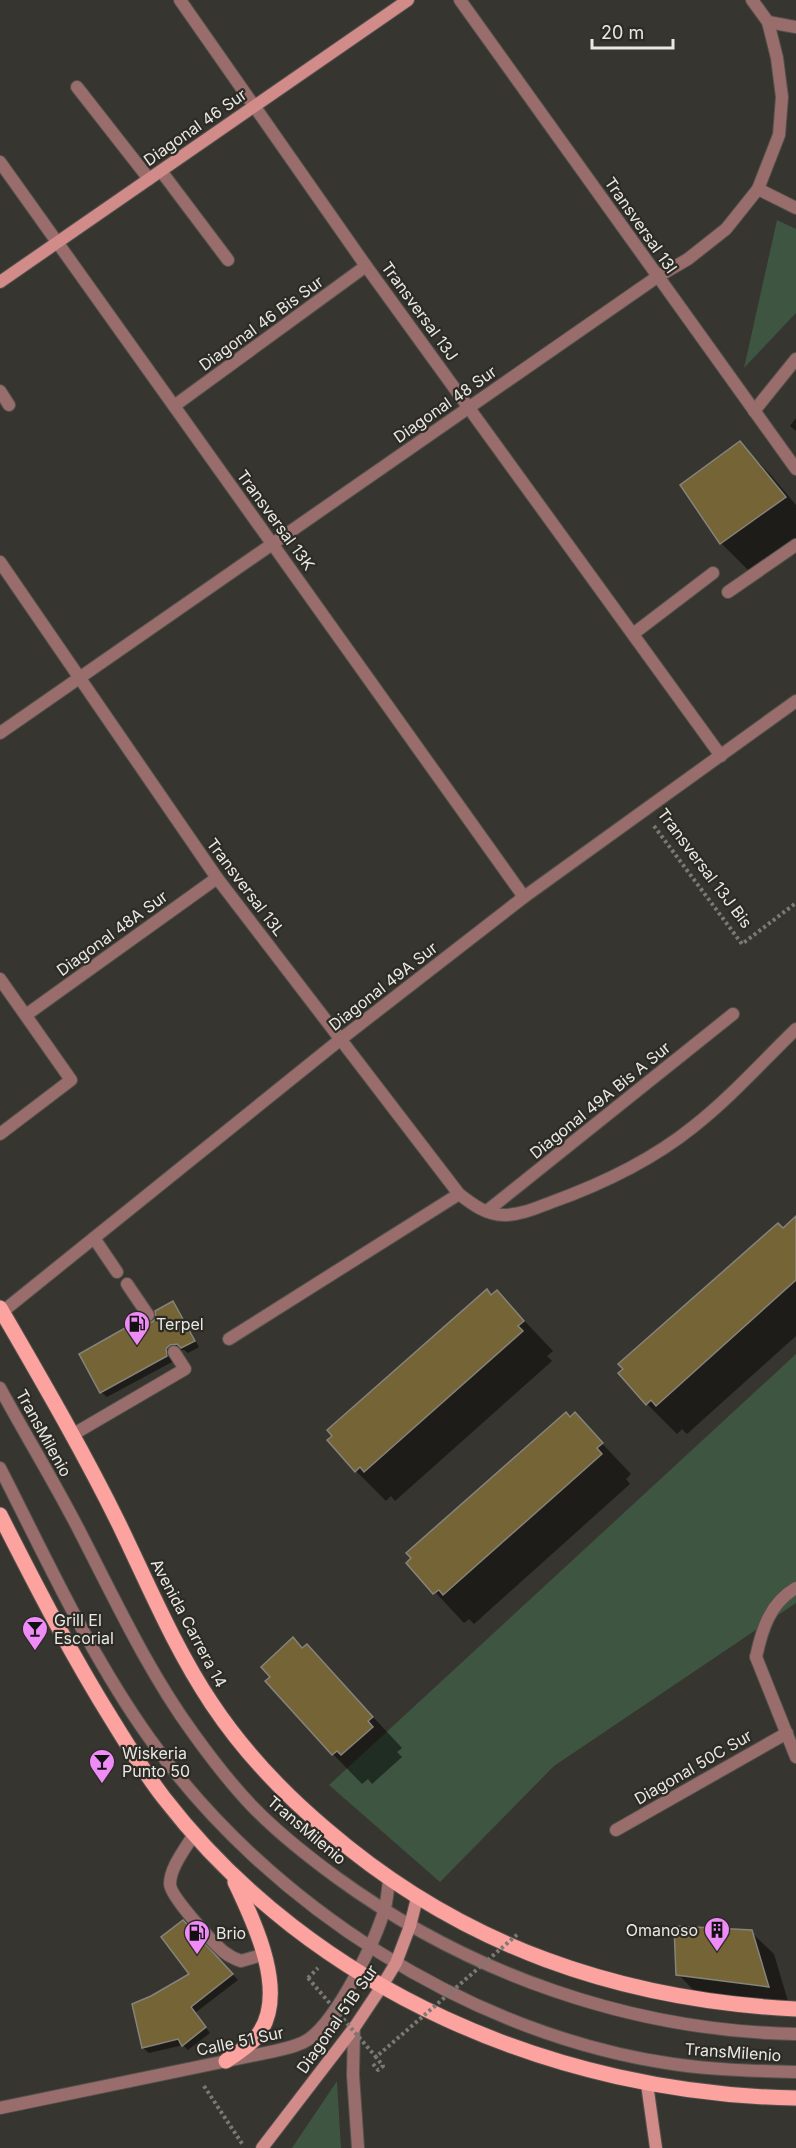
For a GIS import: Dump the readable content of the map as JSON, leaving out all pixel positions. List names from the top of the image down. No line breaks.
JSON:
{"streets":{"main road":["Avenida Carrera 14"],"street":["Diagonal 46 Sur","Transversal 13I","Transversal 13J","Diagonal 46 Bis Sur","Diagonal 48 Sur","Transversal 13K","Transversal 13L","Diagonal 48A Sur","Diagonal 49A Sur","Diagonal 49A Bis A Sur","TransMilenio","Diagonal 50C Sur","Diagonal 51B Sur","Calle 51 Sur"],"path":["Transversal 13J Bis"]},"crossings":[["Diagonal 46 Sur","Transversal 13J"],["Diagonal 46 Sur","Transversal 13K"],["Transversal 13I","Diagonal 48 Sur"],["Transversal 13J","Diagonal 46 Bis Sur"],["Transversal 13J","Diagonal 48 Sur"],["Transversal 13J","Diagonal 49A Sur"],["Diagonal 46 Bis Sur","Transversal 13K"],["Diagonal 48 Sur","Transversal 13K"],["Diagonal 48 Sur","Transversal 13L"],["Transversal 13K","Diagonal 49A Sur"],["Transversal 13J Bis","Diagonal 49A Sur"],["Transversal 13L","Diagonal 48A Sur"],["Transversal 13L","Diagonal 49A Sur"],["Transversal 13L","Diagonal 49A Bis A Sur"],["Diagonal 49A Sur","Avenida Carrera 14"],["TransMilenio","Diagonal 51B Sur"],["TransMilenio","Calle 51 Sur"],["Avenida Carrera 14","Diagonal 51B Sur"],["Avenida Carrera 14","Calle 51 Sur"]],"places":{"fuel station":["Terpel","Brio"],"bar":["Grill El Escorial","Wiskeria Punto 50"],"building":["Omanoso"]},"scale_bar":"20 m"}
